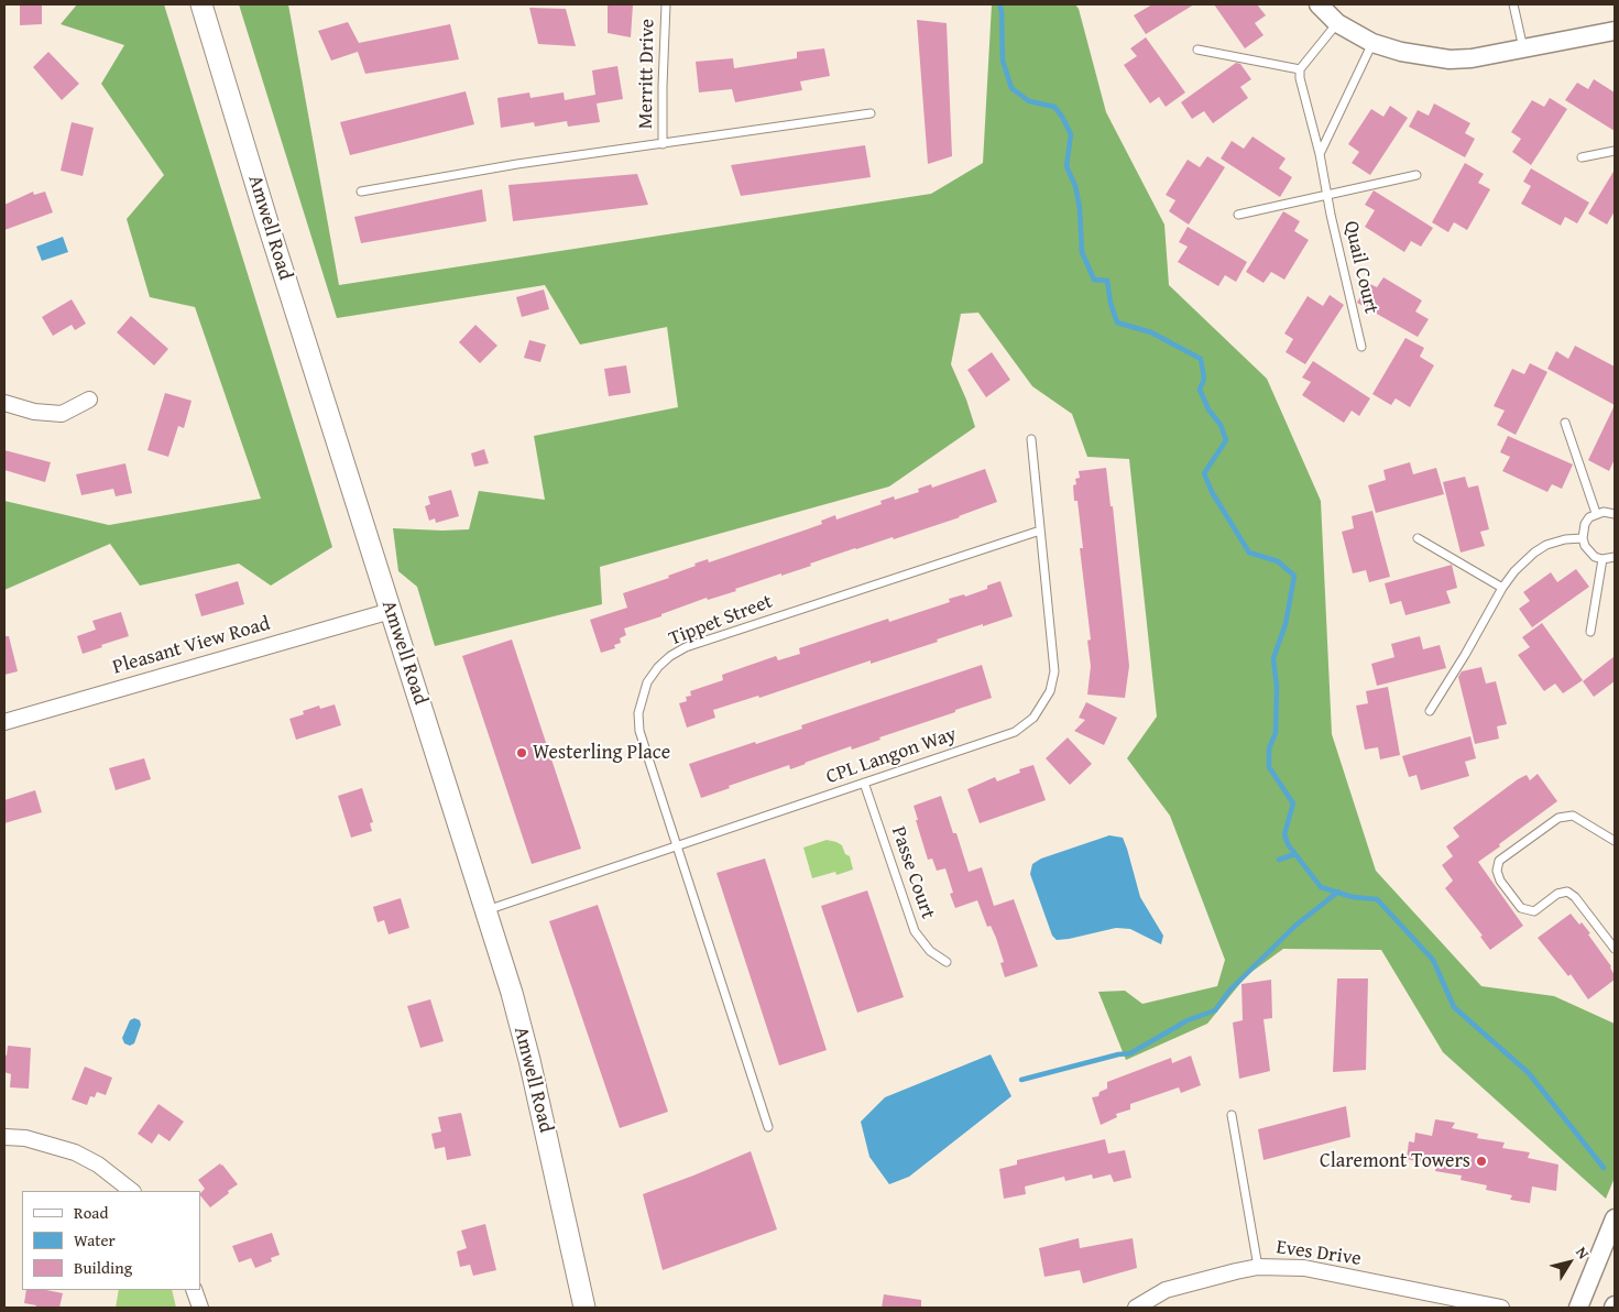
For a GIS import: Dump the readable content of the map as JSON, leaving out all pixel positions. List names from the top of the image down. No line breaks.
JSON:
{"streets":{"main road":["Amwell Road"],"street":["Pleasant View Road","Eves Drive"],"lane":["Merritt Drive","Quail Court","Tippet Street","CPL Langon Way","Passe Court"]},"crossings":[["Amwell Road","Pleasant View Road"],["Amwell Road","CPL Langon Way"],["Tippet Street","CPL Langon Way"],["CPL Langon Way","Passe Court"]],"places":["Westerling Place","Claremont Towers"],"legend":["Road","Water","Building"],"north":"top right"}
